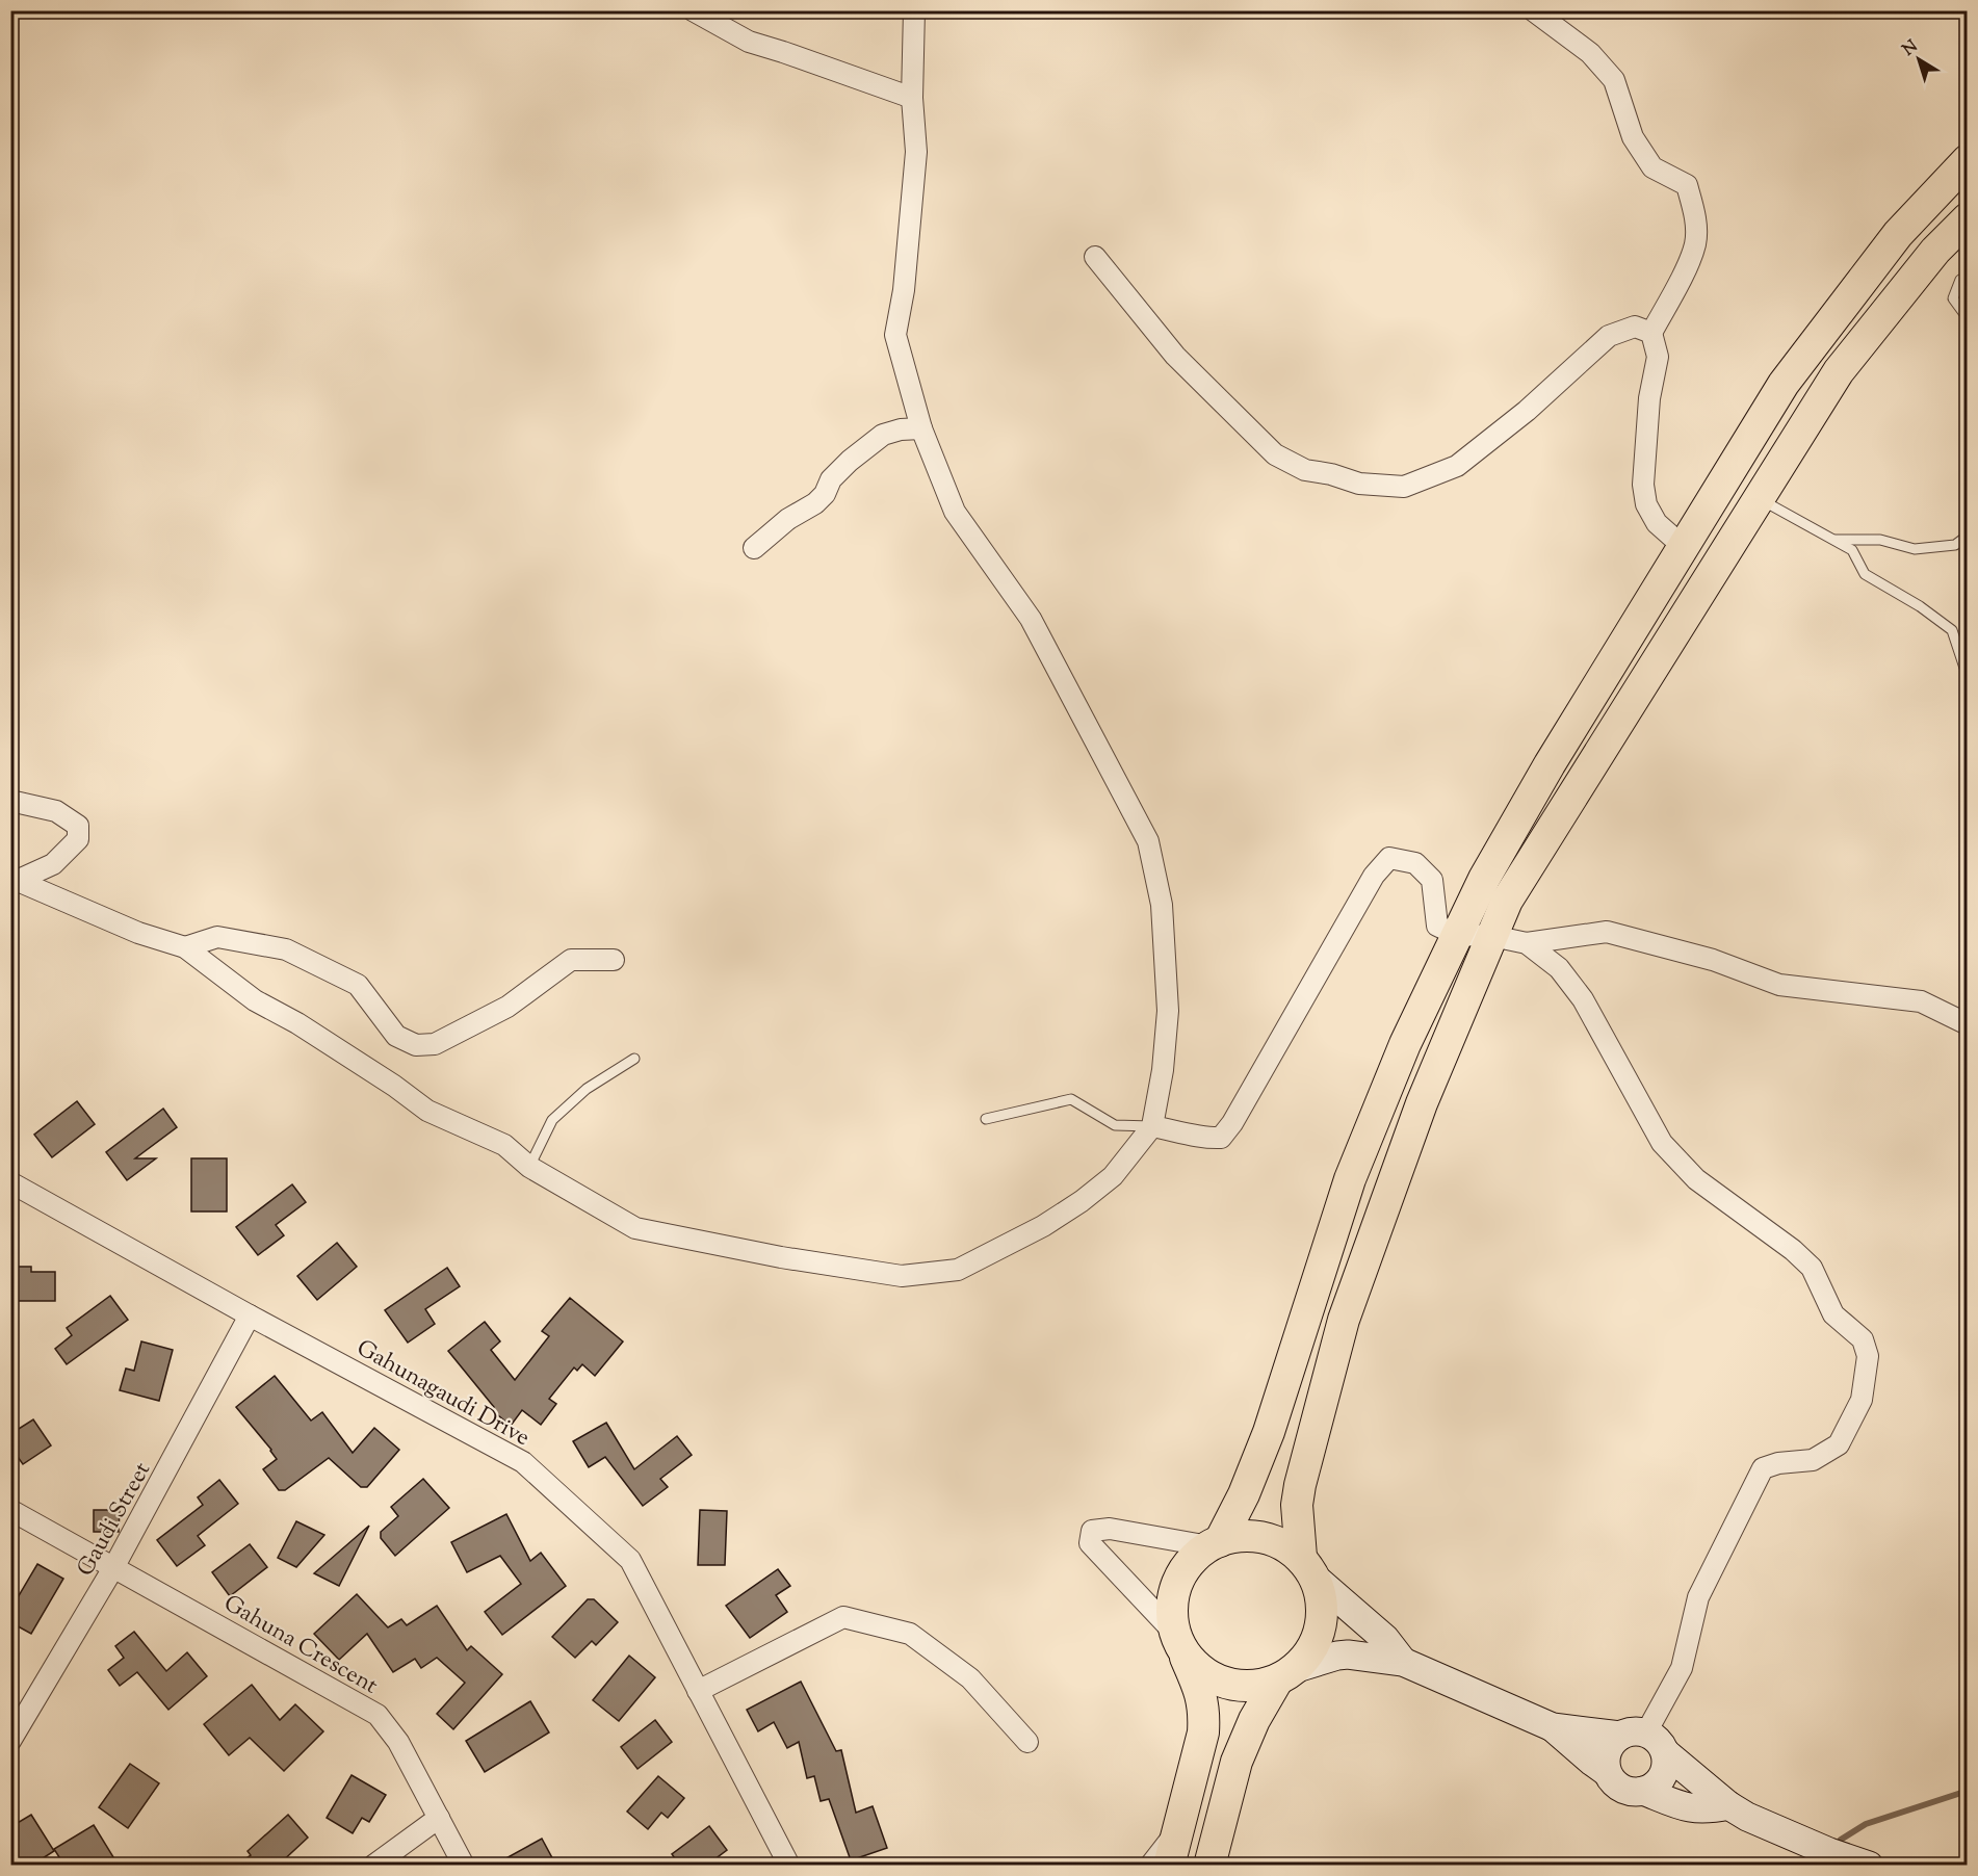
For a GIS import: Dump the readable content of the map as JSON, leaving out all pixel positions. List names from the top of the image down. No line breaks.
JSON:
{"streets":{"street":["Gahunagaudi Drive","Gaudi Street","Gahuna Crescent"]},"crossings":[["Gahunagaudi Drive","Gaudi Street"],["Gaudi Street","Gahuna Crescent"]],"north":"top left"}
